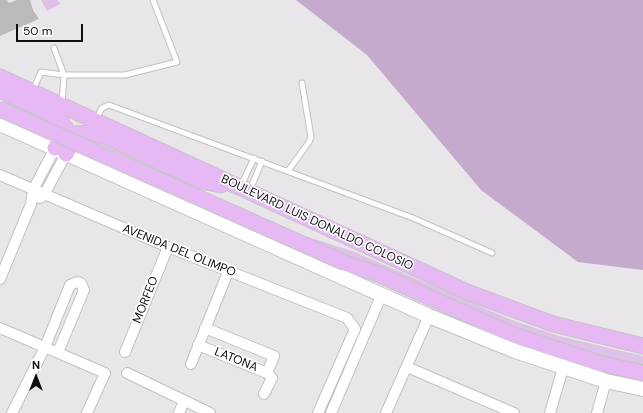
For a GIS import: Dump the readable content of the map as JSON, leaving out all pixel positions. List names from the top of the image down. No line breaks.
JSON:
{"streets":{"main road":["BOULEVARD LUIS DONALDO COLOSIO"],"street":["AVENIDA DEL OLIMPO","MORFEO","LATONA"]},"crossings":[["AVENIDA DEL OLIMPO","MORFEO"]],"scale_bar":"50 m","north":"top"}
